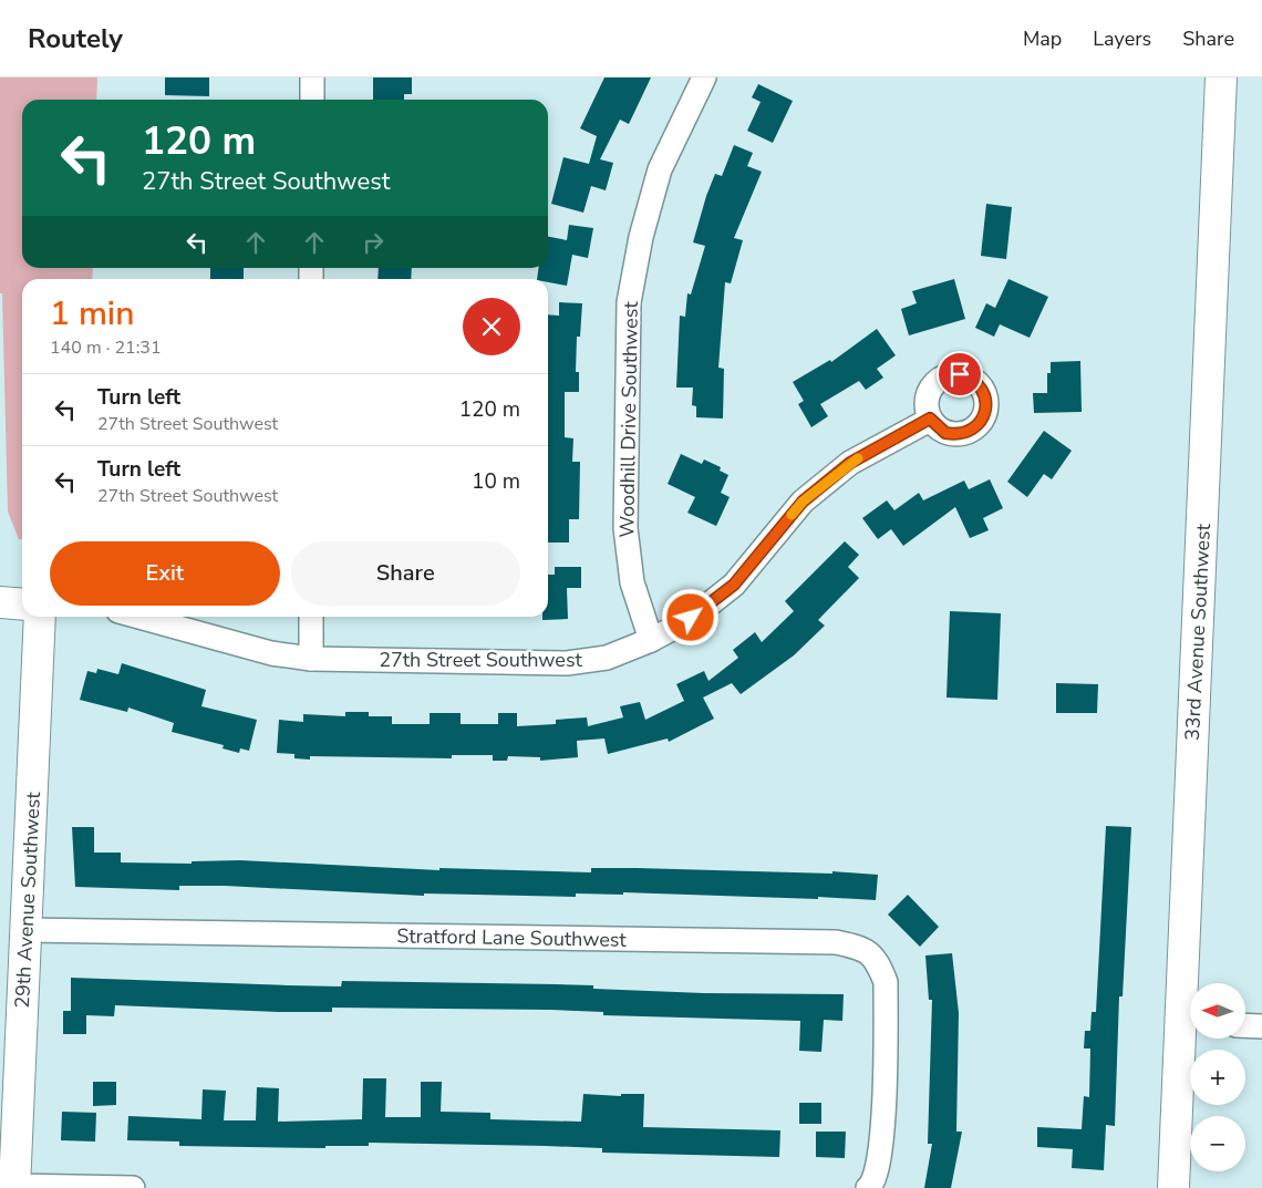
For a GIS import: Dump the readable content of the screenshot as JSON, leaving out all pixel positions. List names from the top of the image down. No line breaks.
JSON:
{"streets":{"street":["Woodhill Drive Southwest","33rd Avenue Southwest","27th Street Southwest","29th Avenue Southwest","Stratford Lane Southwest"]},"crossings":[["Woodhill Drive Southwest","27th Street Southwest"],["29th Avenue Southwest","Stratford Lane Southwest"]],"north":"left","page":{"header":"Routely","nav":["Map","Layers","Share"],"turn":["120 m","27th Street Southwest"],"heading":["1 min","140 m · 21:31"],"list":[{"name":"Turn left","note":"27th Street Southwest","value":"120 m"},{"name":"Turn left","note":"27th Street Southwest","value":"10 m"}],"buttons":["Exit","Share"],"map_buttons":["+","−"]}}
